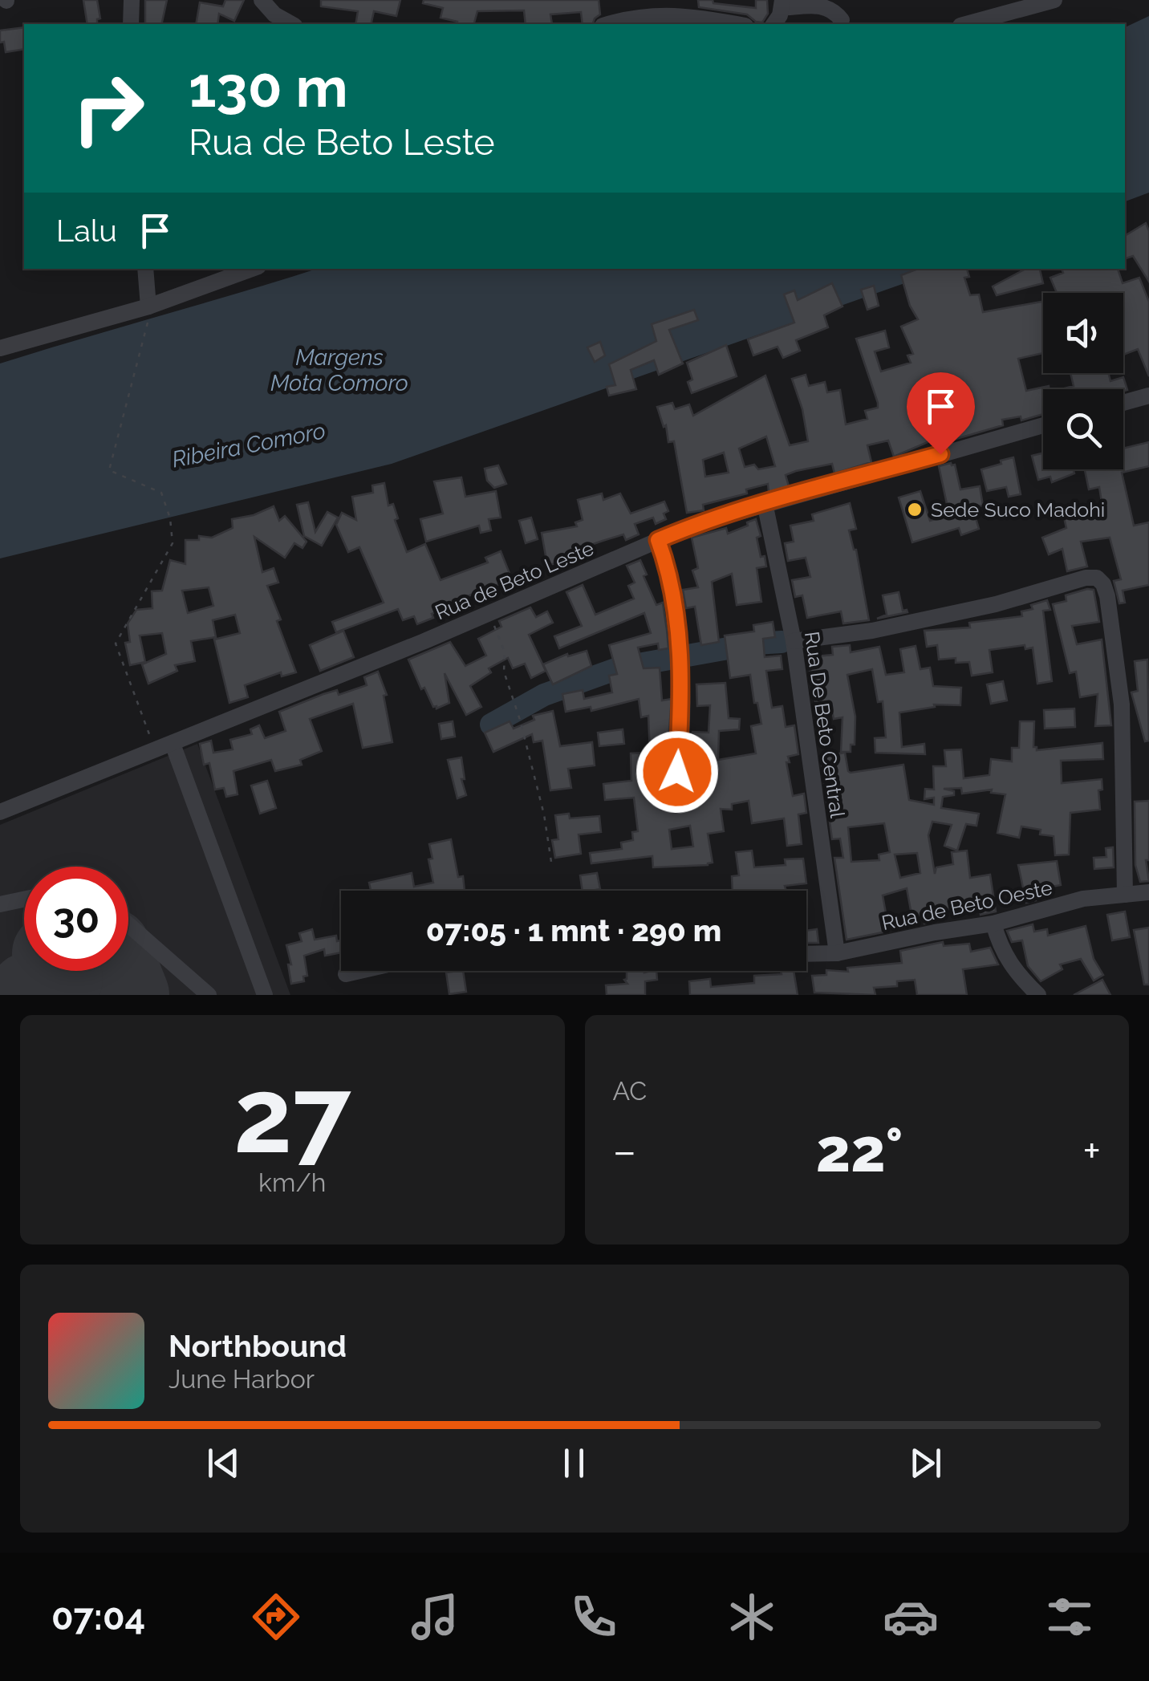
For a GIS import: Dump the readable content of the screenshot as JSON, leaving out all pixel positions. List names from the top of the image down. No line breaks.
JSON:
{"streets":{"street":["Rua de Beto Leste","Rua De Beto Central","Rua de Beto Oeste"]},"crossings":[["Rua de Beto Leste","Rua De Beto Central"],["Rua De Beto Central","Rua de Beto Oeste"]],"water":["Margens Mota Comoro","Ribeira Comoro"],"places":["Sede Suco Madohi"],"page":{"turn":["130 m","Rua de Beto Leste"],"then":"Lalu","limit":"30","trip":"07:05 · 1 mnt · 290 m","tile":[["27","km/h"],"AC"],"heat":["−","22°","+"],"song":["Northbound","June Harbor"],"tabs":"07:04"}}
